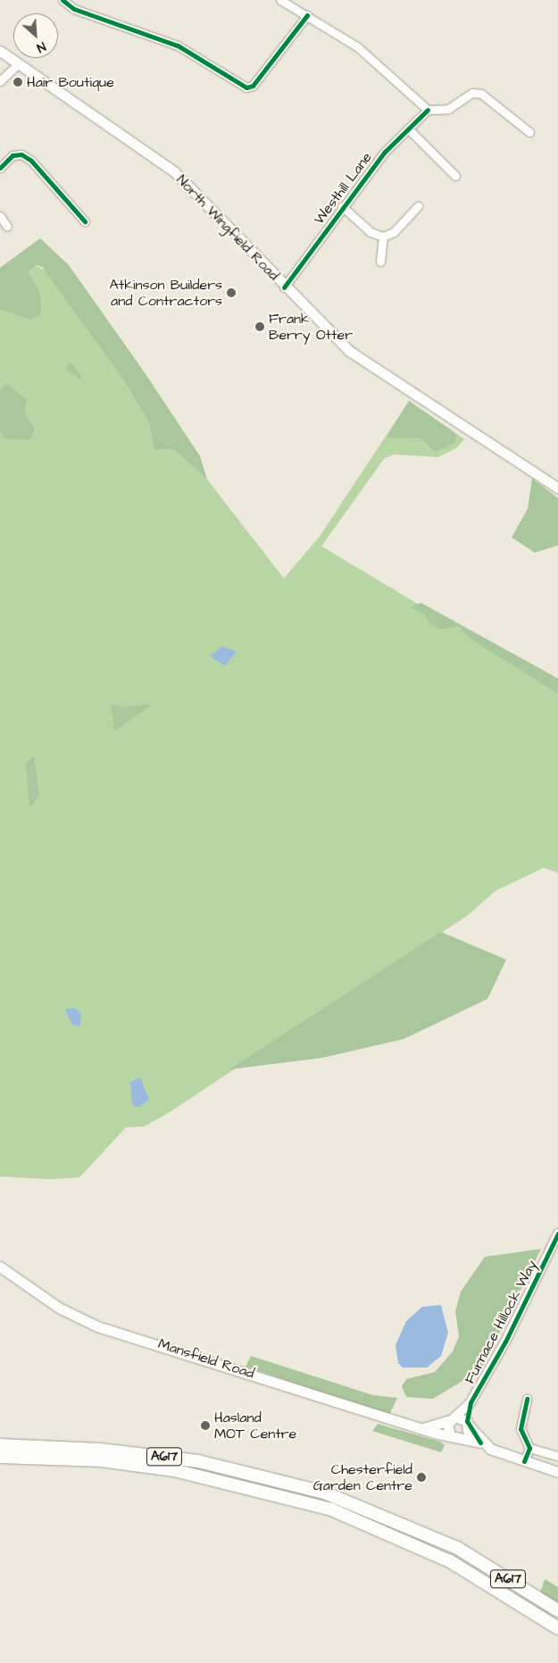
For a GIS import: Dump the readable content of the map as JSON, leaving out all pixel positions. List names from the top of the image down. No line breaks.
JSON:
{"streets":{"highway":["A617"],"main road":["North Wingfield Road","Mansfield Road"],"street":["Westhill Lane","Furnace Hillock Way"]},"crossings":[["Westhill Lane","North Wingfield Road"]],"places":["Hair Boutique","Atkinson Builders and Contractors","Frank Berry Otter","Hasland MOT Centre","Chesterfield Garden Centre"],"north":"bottom right"}
